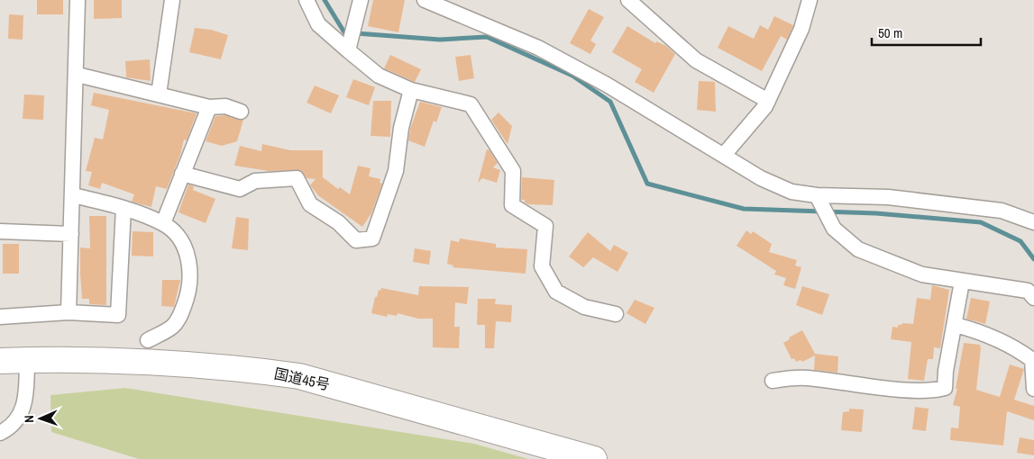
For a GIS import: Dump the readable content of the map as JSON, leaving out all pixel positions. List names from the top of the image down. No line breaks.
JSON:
{"streets":{"highway":["国道45号"]},"scale_bar":"50 m","north":"left"}
